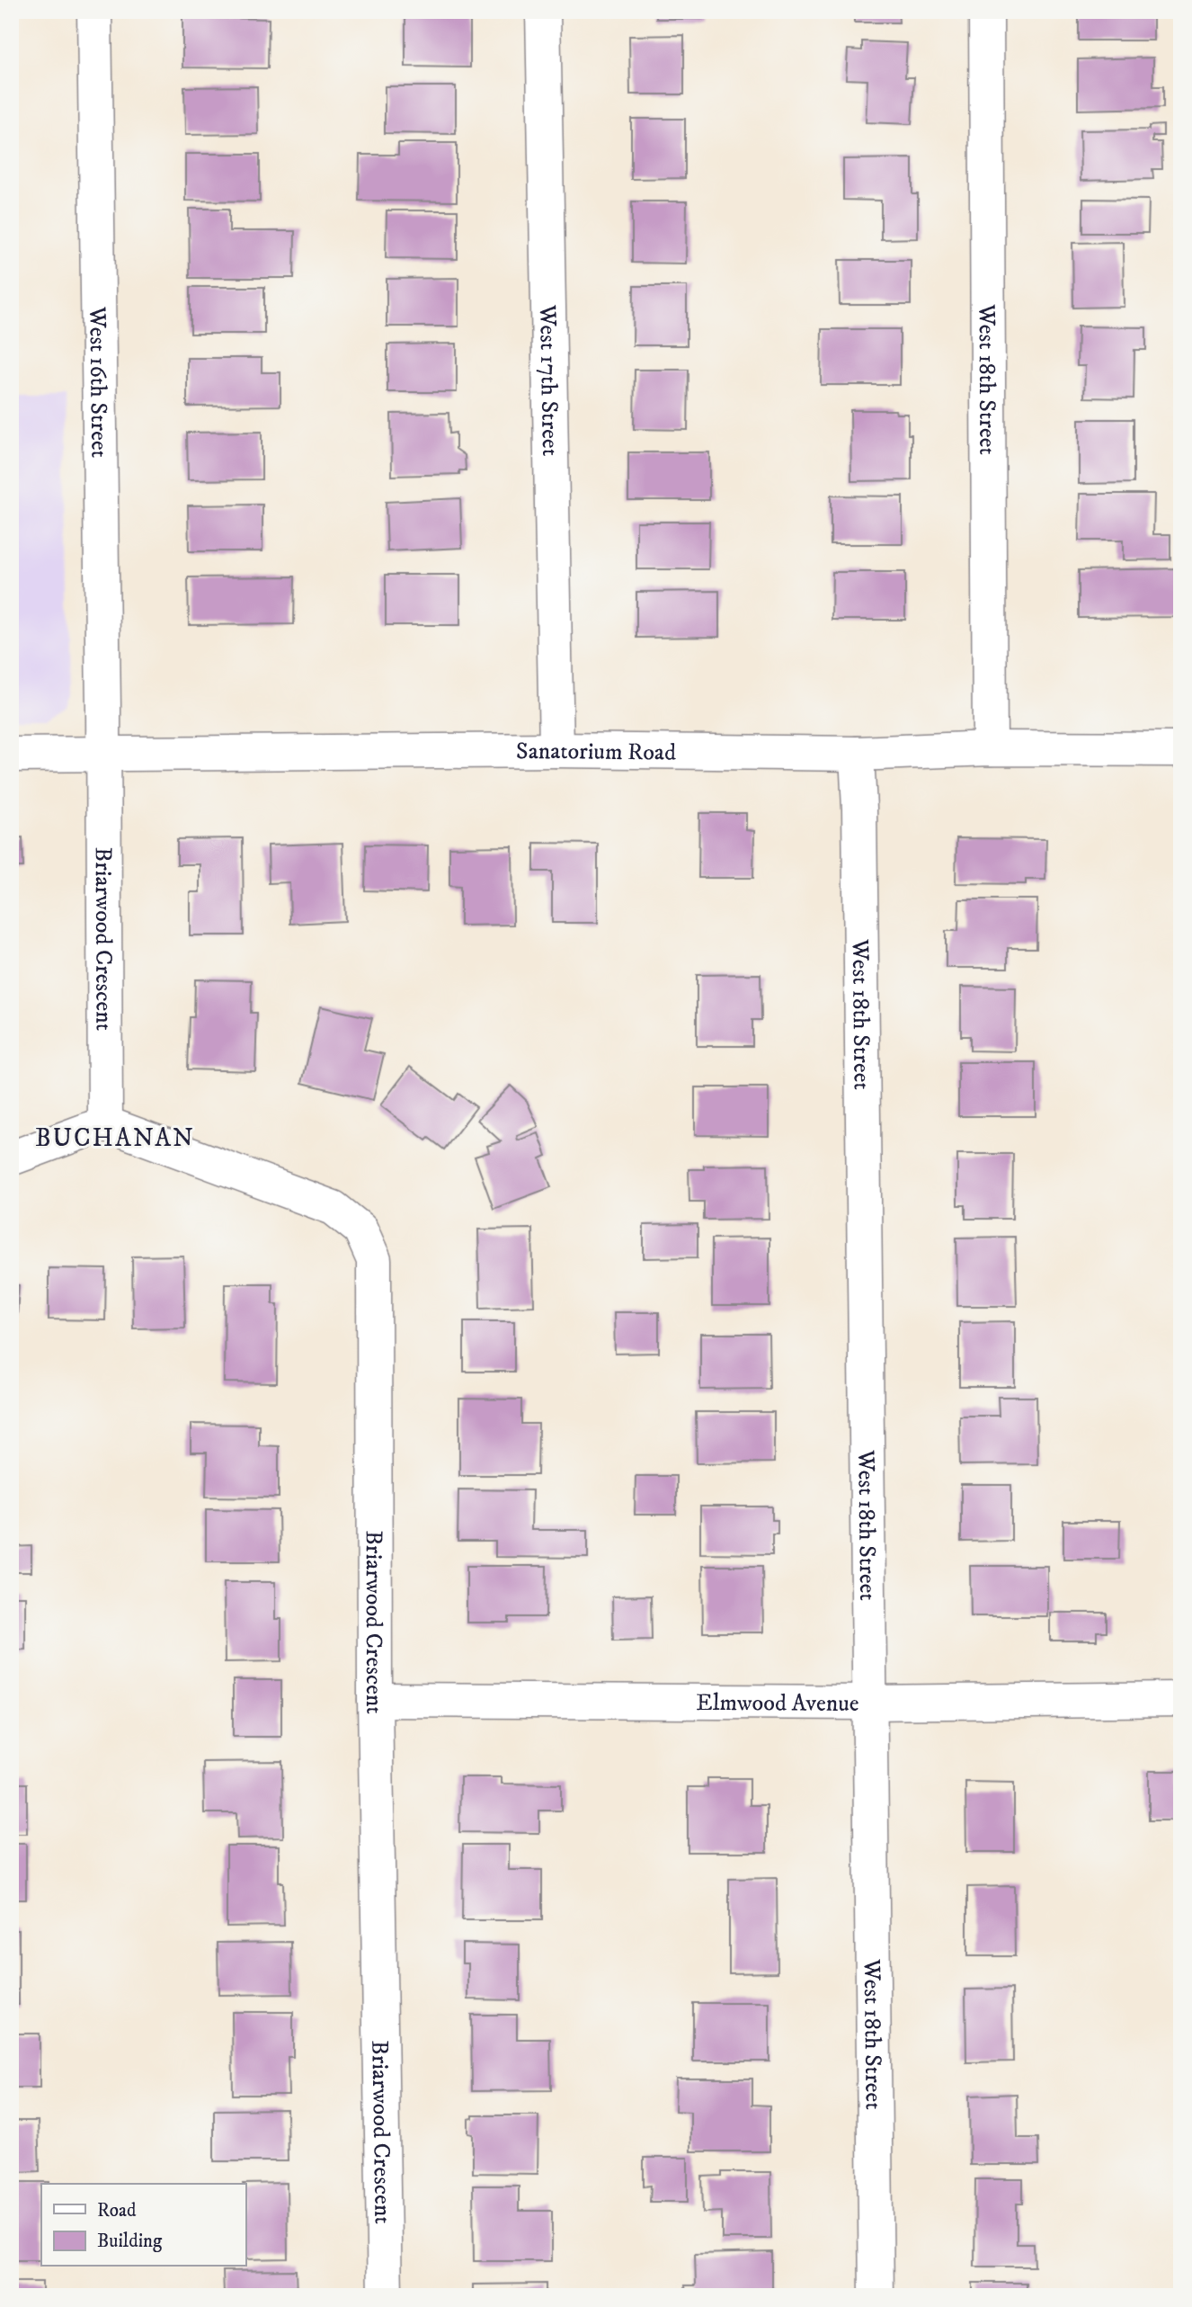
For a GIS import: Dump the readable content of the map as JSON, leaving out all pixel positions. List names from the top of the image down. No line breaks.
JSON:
{"streets":{"street":["West 18th Street","West 17th Street","West 16th Street","Sanatorium Road","Briarwood Crescent","Elmwood Avenue"]},"crossings":[["West 18th Street","Sanatorium Road"],["West 18th Street","Elmwood Avenue"],["West 17th Street","Sanatorium Road"],["West 16th Street","Sanatorium Road"],["West 16th Street","Briarwood Crescent"],["Sanatorium Road","Briarwood Crescent"],["Briarwood Crescent","Elmwood Avenue"]],"districts":["BUCHANAN"],"legend":["Road","Building"]}
